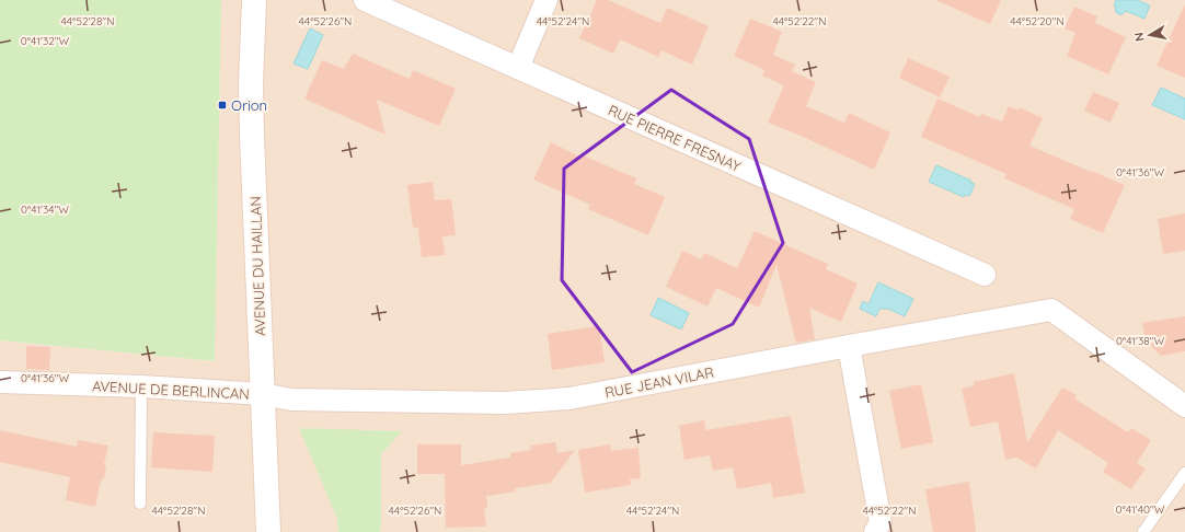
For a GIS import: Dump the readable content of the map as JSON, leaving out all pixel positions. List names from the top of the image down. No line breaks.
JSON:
{"streets":{"street":["RUE PIERRE FRESNAY","AVENUE DU HAILLAN","RUE JEAN VILAR","AVENUE DE BERLINCAN"]},"crossings":[["AVENUE DU HAILLAN","RUE JEAN VILAR"],["AVENUE DU HAILLAN","AVENUE DE BERLINCAN"],["RUE JEAN VILAR","AVENUE DE BERLINCAN"]],"places":{"transit":["Orion"]},"north":"left","coordinates":["44°52'28\"N","44°52'26\"N","44°52'24\"N","44°52'22\"N","44°52'20\"N","0°41'32\"W","0°41'36\"W","0°41'34\"W","0°41'38\"W","0°41'40\"W"]}
